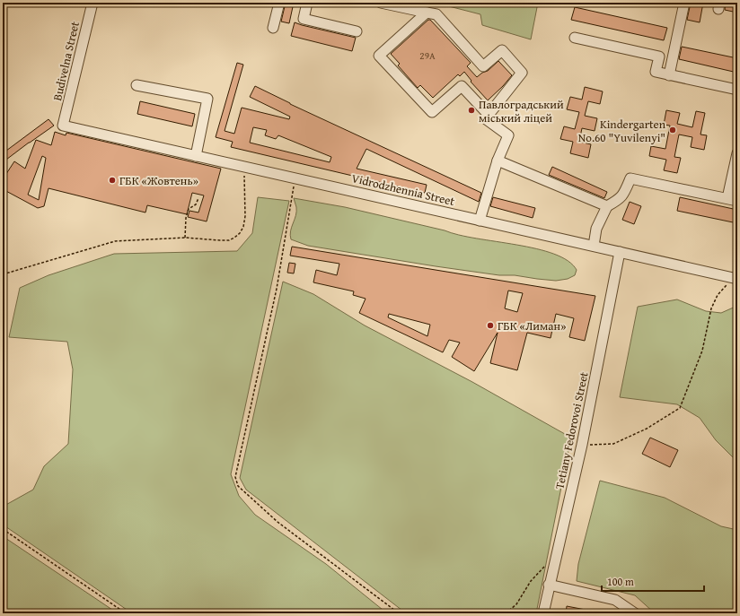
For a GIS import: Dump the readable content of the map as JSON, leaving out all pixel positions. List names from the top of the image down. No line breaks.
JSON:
{"streets":{"street":["Budivelna Street","Vidrodzhennia Street","Tetiany Fedorovoi Street"]},"crossings":[["Budivelna Street","Vidrodzhennia Street"],["Vidrodzhennia Street","Tetiany Fedorovoi Street"]],"places":["Павлоградський міський ліцей","Kindergarten No.60 \"Yuvilenyi\"","ГБК «Жовтень»","ГБК «Лиман»"],"house_numbers":["29А"],"scale_bar":"100 m"}
